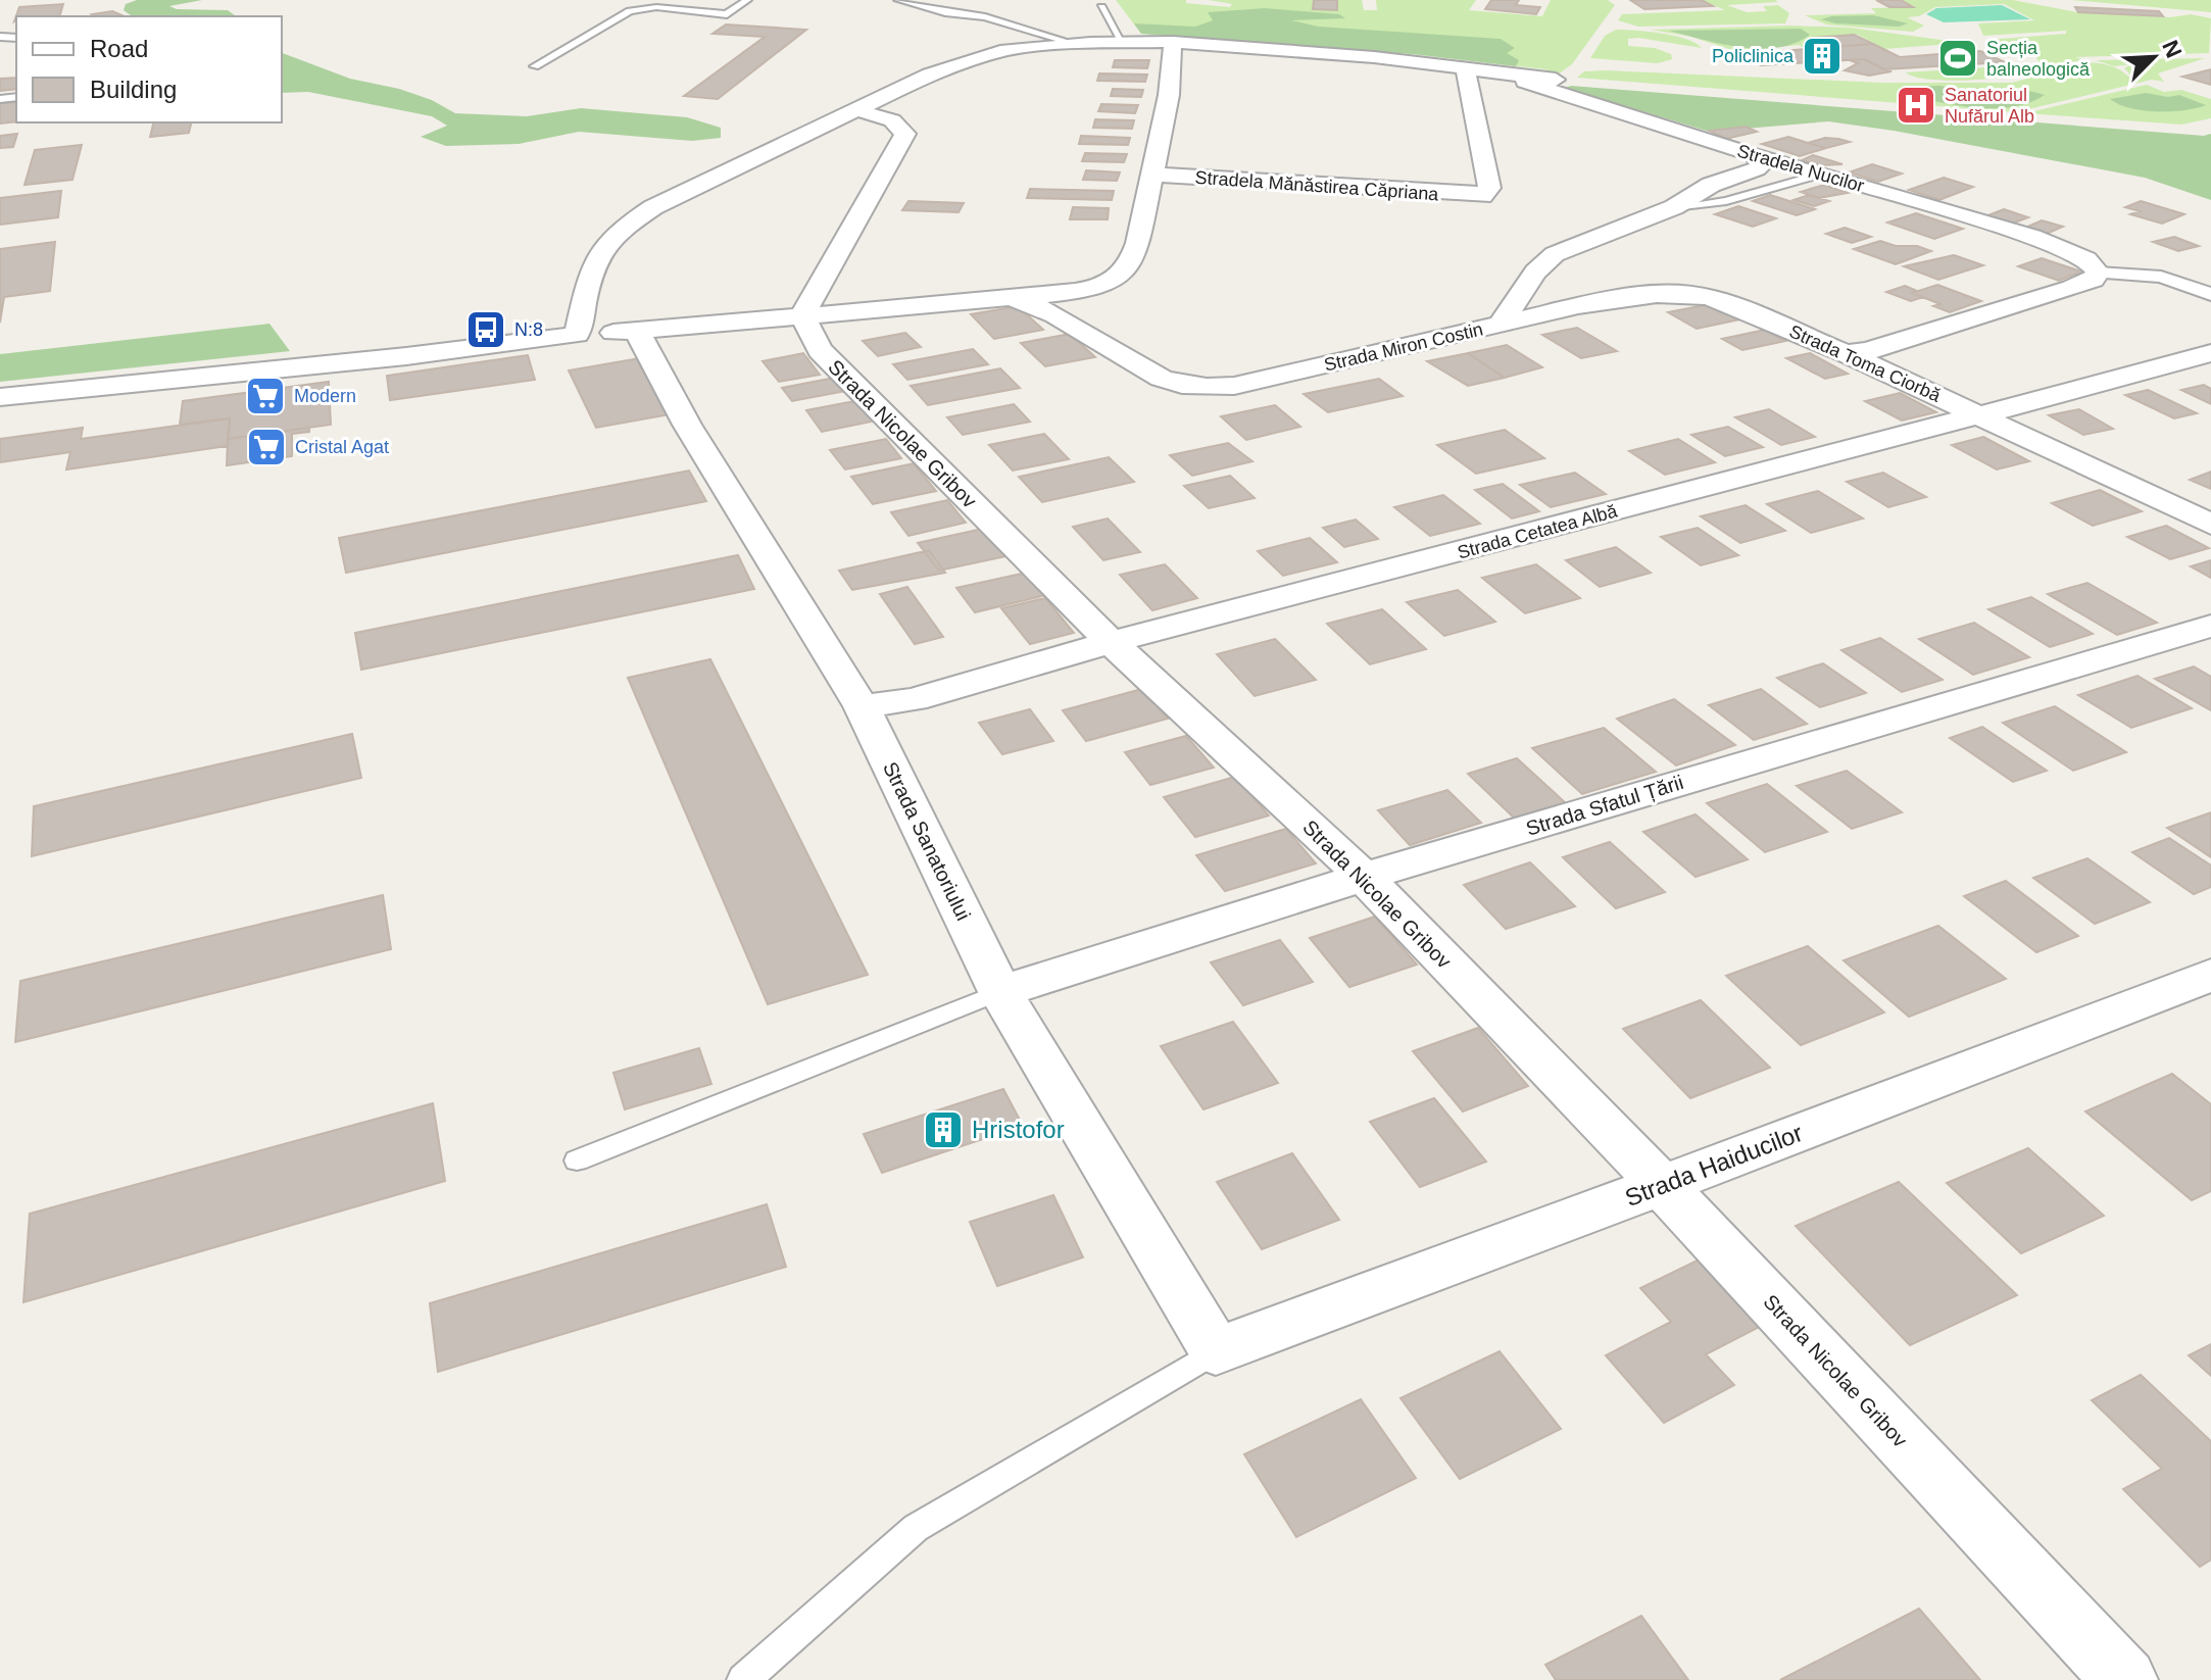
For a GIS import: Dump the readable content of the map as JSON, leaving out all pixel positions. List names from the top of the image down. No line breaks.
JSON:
{"streets":{"street":["Stradela Nucilor","Stradela Mănăstirea Căpriana","Strada Miron Costin","Strada Toma Ciorbă","Strada Nicolae Gribov","Strada Cetatea Albă","Strada Sfatul Țării","Strada Sanatoriului","Strada Haiducilor"]},"crossings":[["Stradela Nucilor","Strada Miron Costin"],["Strada Miron Costin","Strada Toma Ciorbă"],["Strada Toma Ciorbă","Strada Cetatea Albă"],["Strada Nicolae Gribov","Strada Cetatea Albă"],["Strada Nicolae Gribov","Strada Sfatul Țării"],["Strada Nicolae Gribov","Strada Haiducilor"],["Strada Cetatea Albă","Strada Sanatoriului"],["Strada Sfatul Țării","Strada Sanatoriului"],["Strada Sanatoriului","Strada Haiducilor"]],"places":{"building":["Policlinica","Hristofor"],"sports":["Secția balneologică"],"hospital":["Sanatoriul Nufărul Alb"],"bus stop":["N:8"],"supermarket":["Modern","Cristal Agat"]},"legend":["Road","Building"],"north":"top right"}
